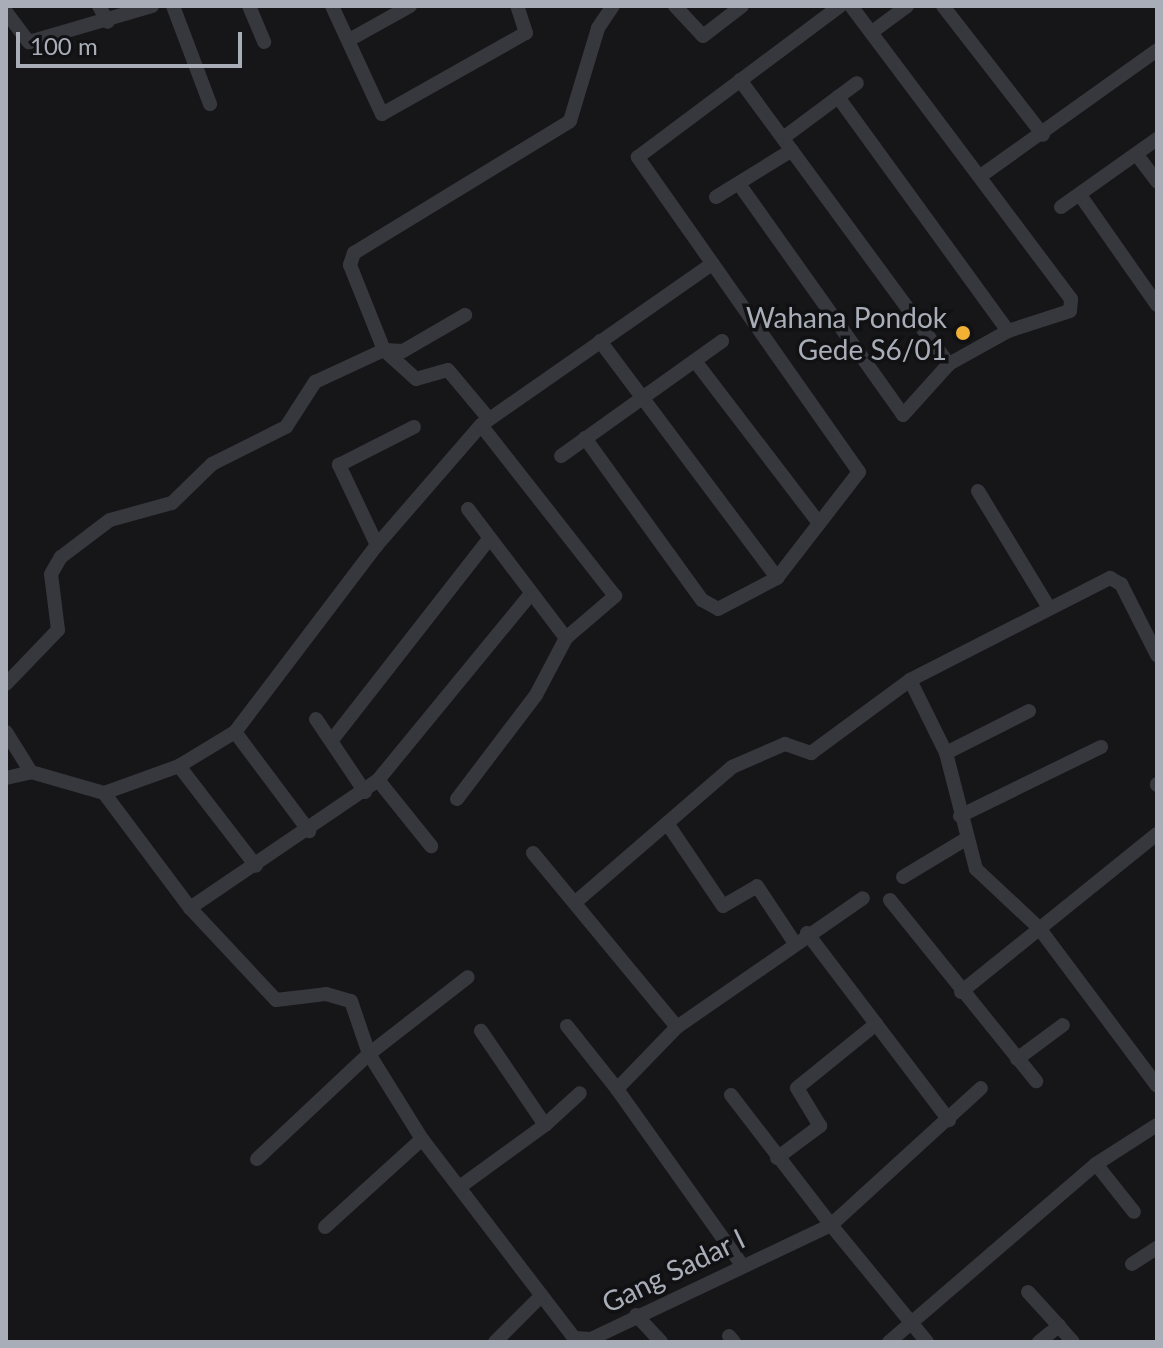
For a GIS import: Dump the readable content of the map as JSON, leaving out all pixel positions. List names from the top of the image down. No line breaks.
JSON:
{"streets":{"street":["Gang Sadar I"]},"places":["Wahana Pondok Gede S6/01"],"scale_bar":"100 m"}
